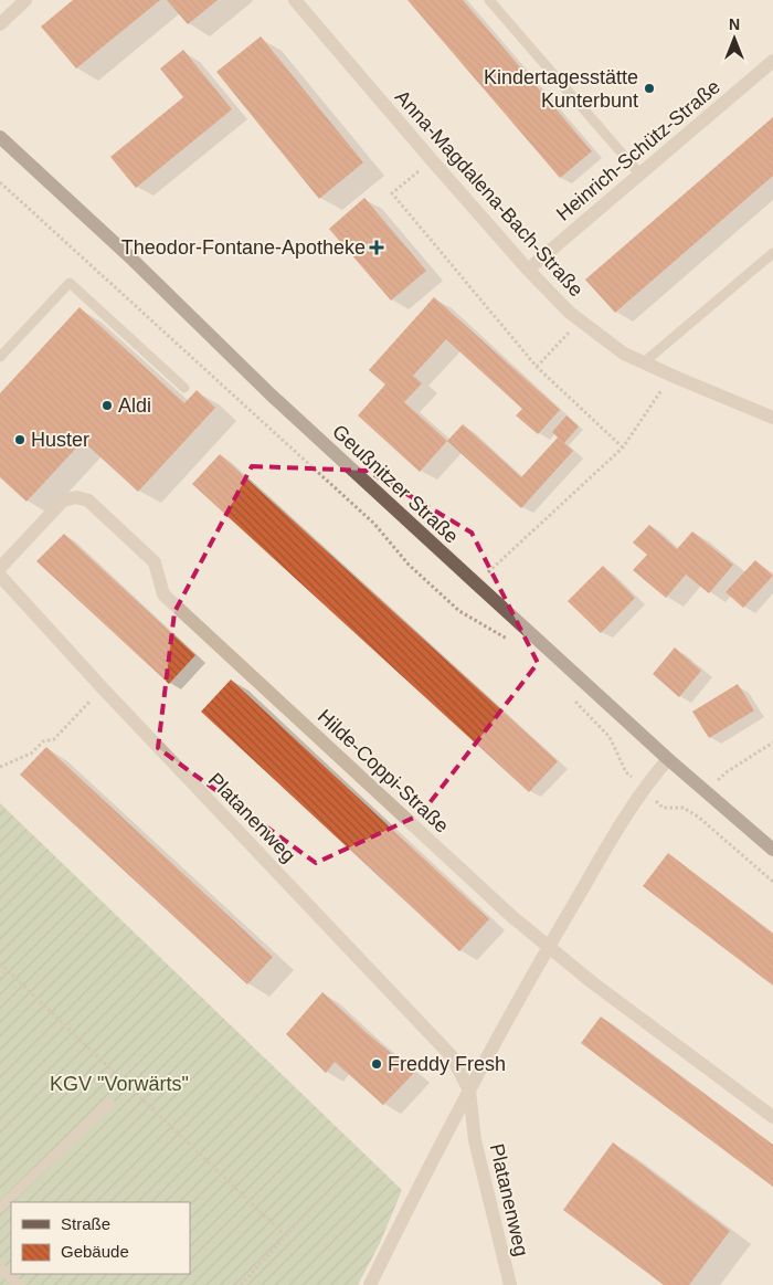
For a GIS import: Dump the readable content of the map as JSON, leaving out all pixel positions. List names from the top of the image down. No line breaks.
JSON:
{"streets":{"main road":["Geußnitzer Straße"],"street":["Heinrich-Schütz-Straße","Anna-Magdalena-Bach-Straße","Hilde-Coppi-Straße","Platanenweg"]},"crossings":[["Heinrich-Schütz-Straße","Anna-Magdalena-Bach-Straße"]],"parks":["KGV \"Vorwärts\""],"places":{"other":["Kindertagesstätte Kunterbunt","Aldi","Huster","Freddy Fresh"],"health":["Theodor-Fontane-Apotheke"]},"legend":["Straße","Gebäude"],"north":"top"}
